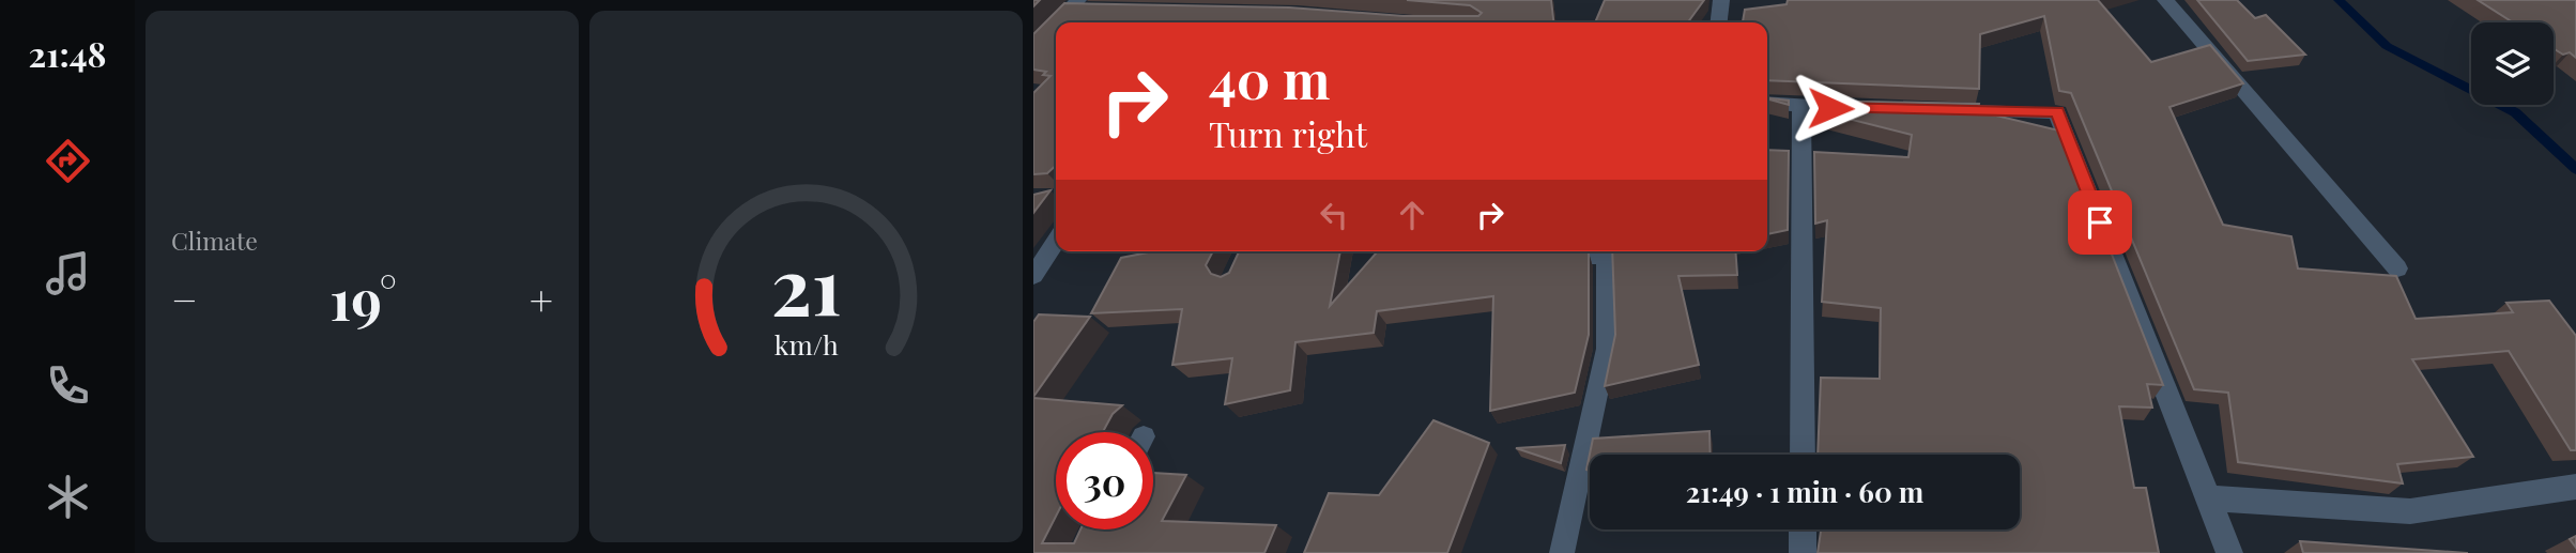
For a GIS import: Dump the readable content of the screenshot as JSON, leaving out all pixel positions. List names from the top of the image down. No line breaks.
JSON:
{"page":{"tabs":"21:48","tile":"Climate","turn":["40 m","Turn right"],"heat":["−","19°","+"],"limit":"30","trip":"21:49 · 1 min · 60 m","gauge":["21","km/h"]}}
